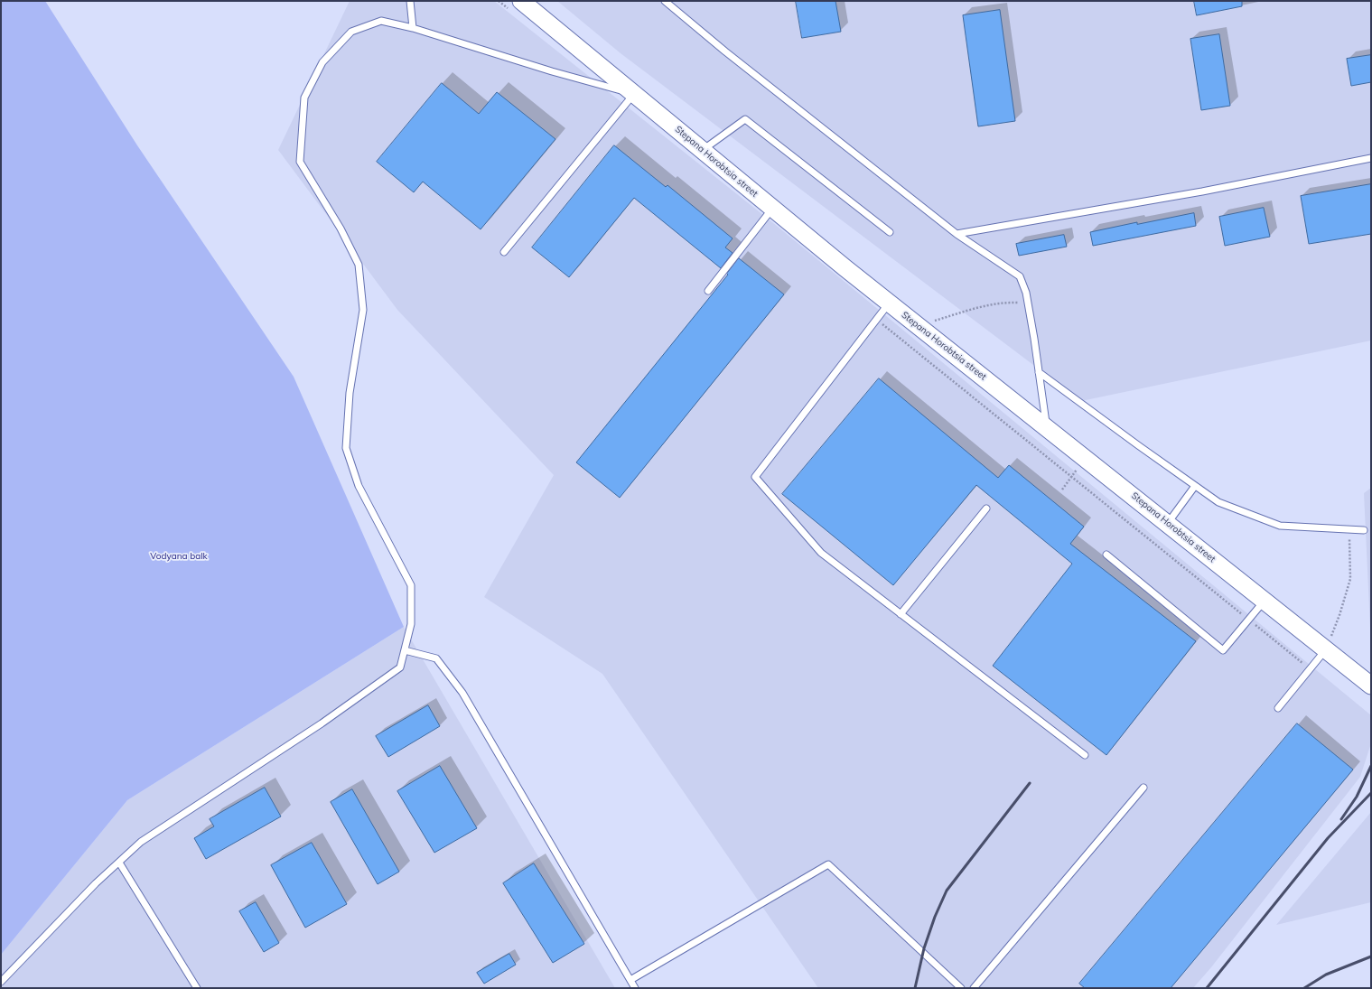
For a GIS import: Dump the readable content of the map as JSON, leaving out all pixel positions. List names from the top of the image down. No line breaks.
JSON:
{"streets":{"main road":["Stepana Horobtsia street"]},"parks":["Vodyana balk"]}
